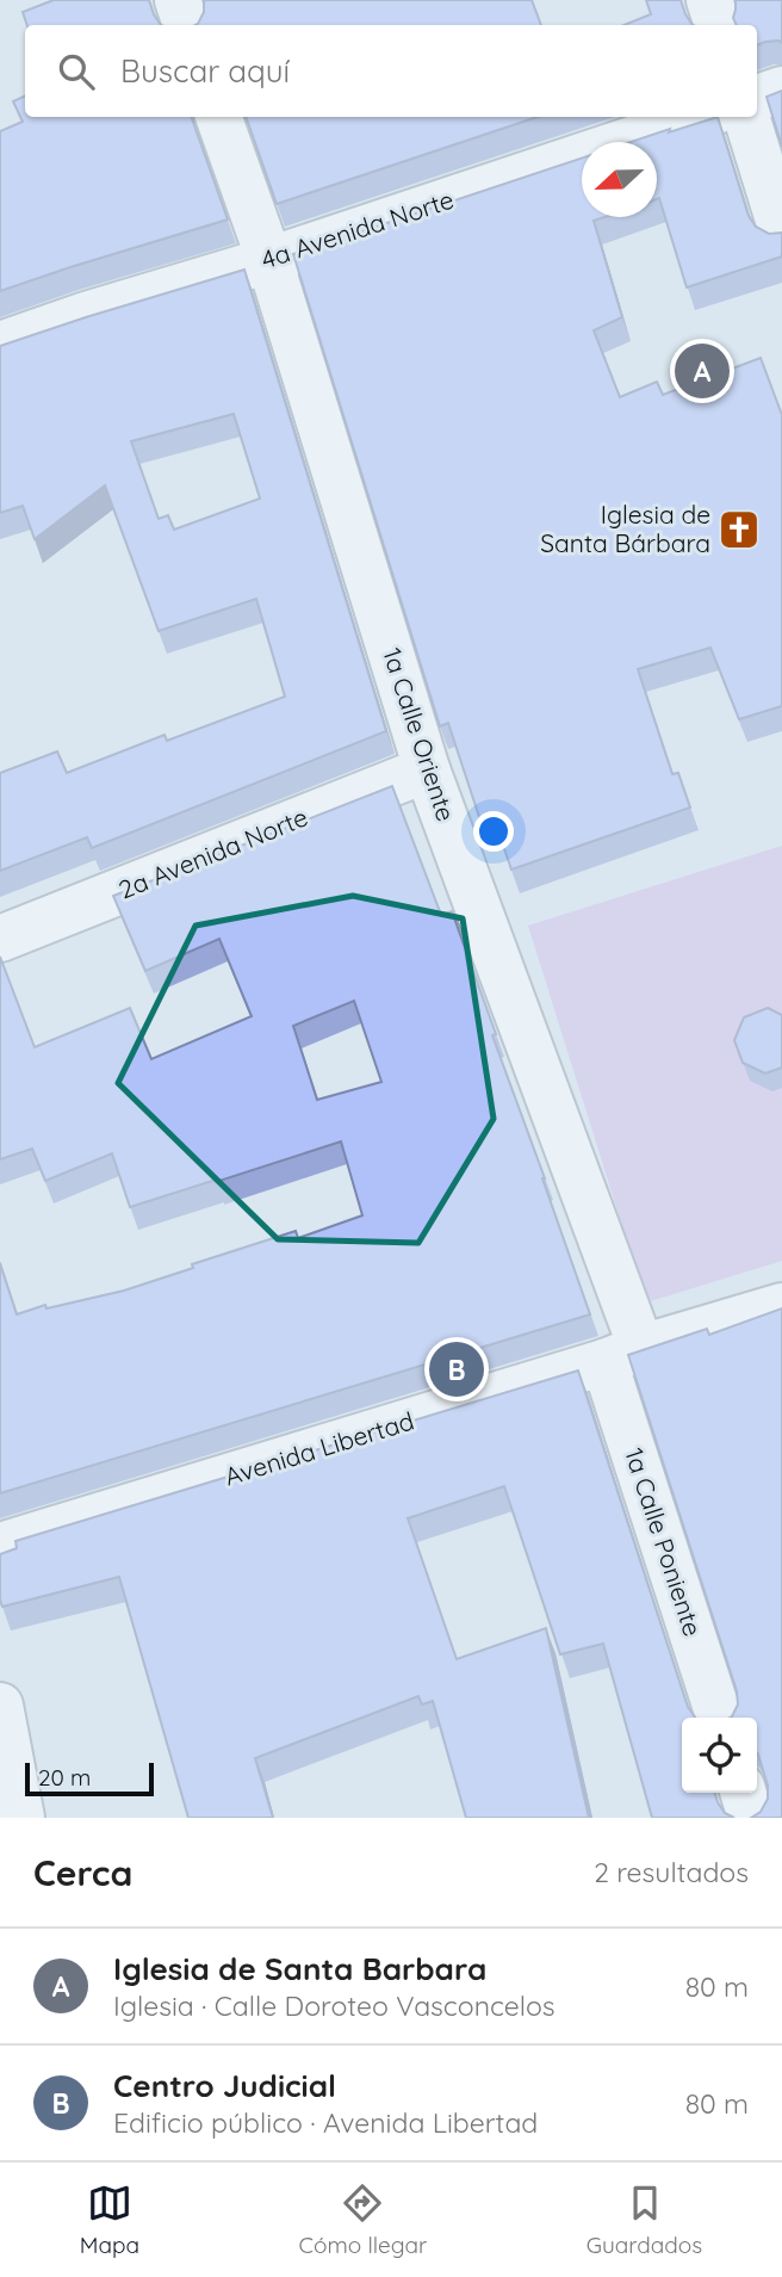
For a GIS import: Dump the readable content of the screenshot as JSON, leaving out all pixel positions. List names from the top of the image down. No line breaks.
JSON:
{"streets":{"street":["4a Avenida Norte","1a Calle Oriente","2a Avenida Norte","Avenida Libertad","1a Calle Poniente"]},"crossings":[["4a Avenida Norte","1a Calle Oriente"],["1a Calle Oriente","2a Avenida Norte"],["1a Calle Oriente","Avenida Libertad"],["1a Calle Oriente","1a Calle Poniente"],["Avenida Libertad","1a Calle Poniente"]],"places":{"church":["Iglesia de Santa Bárbara"]},"scale_bar":"20 m","north":"left","page":{"search":"Buscar aquí","pins":["A","B"],"scale":"20 m","heading":["Cerca","2 resultados"],"list":[{"mark":"A","name":"Iglesia de Santa Barbara","note":"Iglesia · Calle Doroteo Vasconcelos","value":"80 m"},{"mark":"B","name":"Centro Judicial","note":"Edificio público · Avenida Libertad","value":"80 m"}],"nav":["Mapa","Cómo llegar","Guardados"]}}
